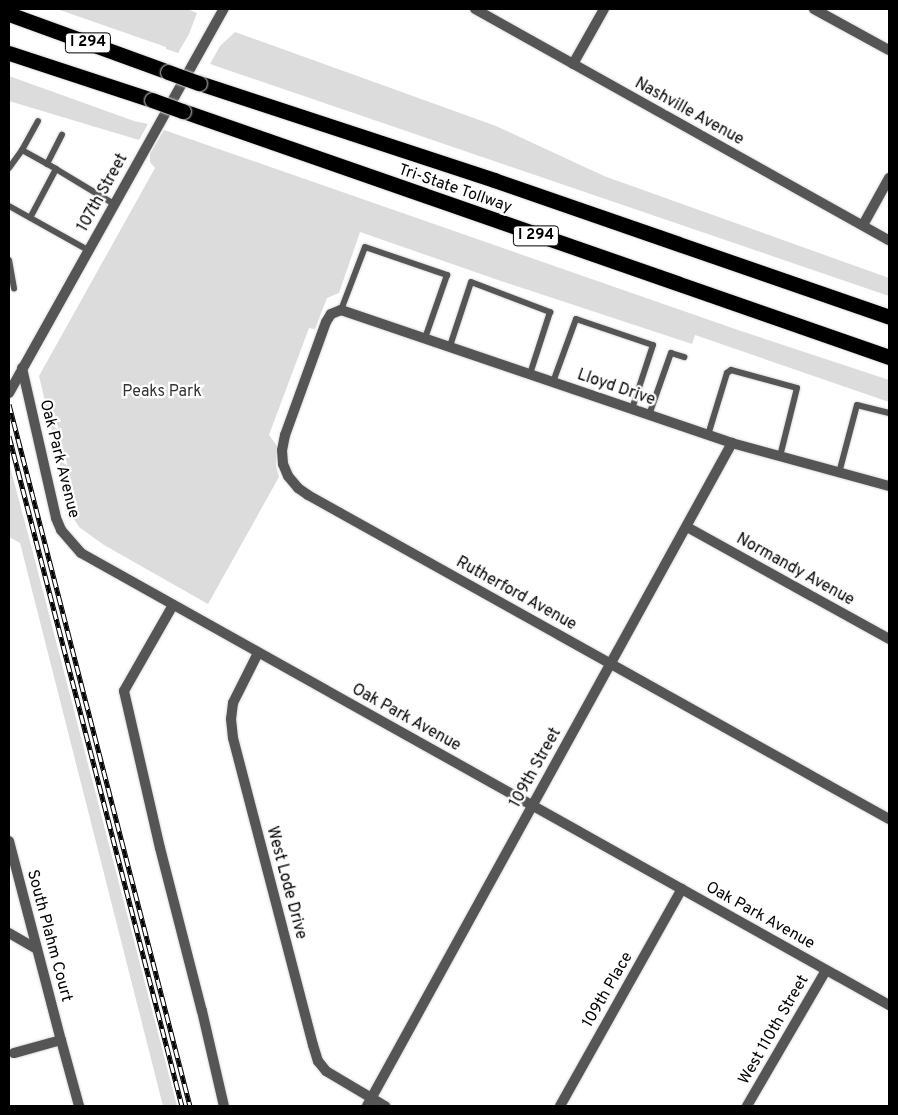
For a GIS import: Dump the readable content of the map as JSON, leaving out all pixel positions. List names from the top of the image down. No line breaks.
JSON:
{"streets":{"highway":["I 294","Tri-State Tollway"],"street":["Nashville Avenue","107th Street","Lloyd Drive","Oak Park Avenue","Normandy Avenue","Rutherford Avenue","109th Street","West Lode Drive","South Plahm Court","109th Place","West 110th Street"]},"crossings":[["107th Street","Oak Park Avenue"],["Lloyd Drive","Rutherford Avenue"],["Lloyd Drive","109th Street"],["Oak Park Avenue","109th Street"],["Oak Park Avenue","West Lode Drive"],["Oak Park Avenue","109th Place"],["Oak Park Avenue","West 110th Street"],["Normandy Avenue","109th Street"],["Rutherford Avenue","109th Street"],["109th Street","West Lode Drive"]],"parks":["Peaks Park"]}
